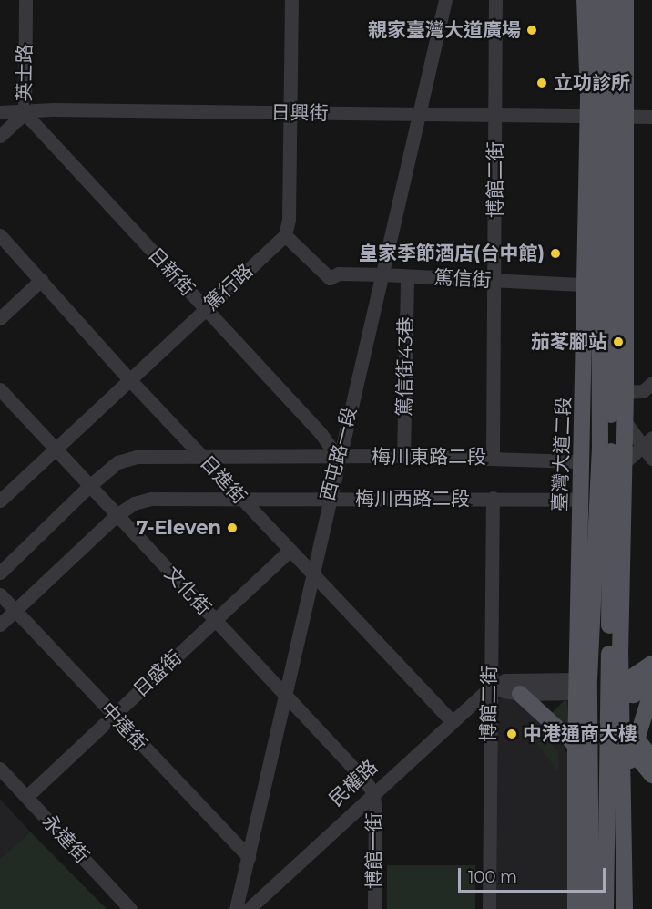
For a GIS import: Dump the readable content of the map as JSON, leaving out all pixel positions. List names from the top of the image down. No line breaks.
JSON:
{"streets":{"main road":["臺灣大道二段","民權路"],"street":["英士路","日興街","博館二街","日新街","篤信街","篤行路","篤信街43巷","西屯路一段","梅川東路二段","日進街","梅川西路二段","文化街","日盛街","中達街","永達街","博館一街"]},"crossings":[["英士路","日興街"],["英士路","日新街"],["日興街","博館二街"],["日興街","日新街"],["日興街","西屯路一段"],["日興街","臺灣大道二段"],["博館二街","篤信街"],["博館二街","梅川東路二段"],["博館二街","梅川西路二段"],["博館二街","民權路"],["日新街","篤行路"],["日新街","西屯路一段"],["日新街","梅川東路二段"],["篤信街","篤行路"],["篤信街","篤信街43巷"],["篤信街","西屯路一段"],["篤信街","臺灣大道二段"],["篤行路","日進街"],["篤行路","文化街"],["篤信街43巷","梅川東路二段"],["西屯路一段","梅川東路二段"],["西屯路一段","日進街"],["西屯路一段","梅川西路二段"],["西屯路一段","文化街"],["西屯路一段","中達街"],["臺灣大道二段","梅川東路二段"],["臺灣大道二段","梅川西路二段"],["臺灣大道二段","民權路"],["梅川東路二段","日進街"],["梅川東路二段","文化街"],["日進街","梅川西路二段"],["日進街","日盛街"],["日進街","民權路"],["梅川西路二段","文化街"],["梅川西路二段","中達街"],["文化街","日盛街"],["文化街","民權路"],["文化街","博館一街"],["日盛街","中達街"],["日盛街","永達街"],["民權路","博館一街"]],"places":["親家臺灣大道廣場","立功診所","皇家季節酒店(台中館)","茄苳腳站","7-Eleven","中港通商大樓"],"scale_bar":"100 m"}
